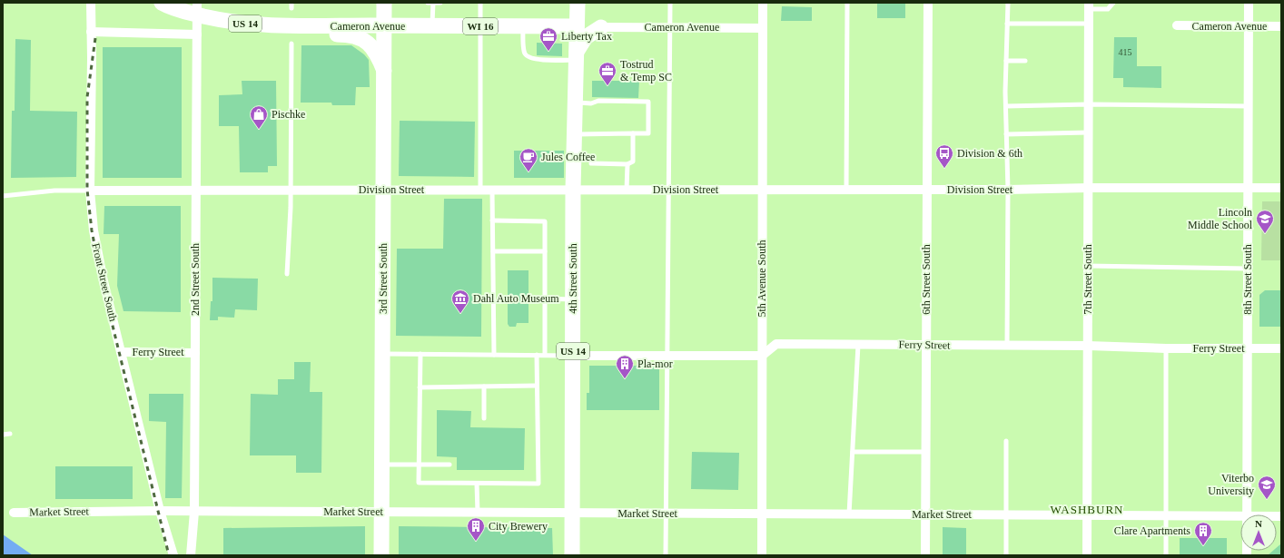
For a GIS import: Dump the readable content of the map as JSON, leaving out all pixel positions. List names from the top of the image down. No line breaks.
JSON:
{"streets":{"main road":["US 14","Cameron Avenue","WI 16","3rd Street South","4th Street South"],"street":["Division Street","5th Avenue South","2nd Street South","6th Street South","7th Street South","8th Street South","Front Street South","Ferry Street","Market Street"]},"crossings":[["Cameron Avenue","3rd Street South"],["Cameron Avenue","4th Street South"],["Cameron Avenue","5th Avenue South"],["Cameron Avenue","8th Street South"],["Division Street","3rd Street South"],["Division Street","4th Street South"],["Division Street","5th Avenue South"],["Division Street","2nd Street South"],["Division Street","6th Street South"],["Division Street","7th Street South"],["Division Street","8th Street South"],["Division Street","Front Street South"],["3rd Street South","Market Street"],["4th Street South","Market Street"],["5th Avenue South","Ferry Street"],["5th Avenue South","Market Street"],["2nd Street South","Ferry Street"],["2nd Street South","Market Street"],["6th Street South","Ferry Street"],["6th Street South","Market Street"],["7th Street South","Ferry Street"],["7th Street South","Market Street"],["8th Street South","Ferry Street"],["Front Street South","Ferry Street"],["Front Street South","Market Street"]],"districts":["WASHBURN"],"places":{"office":["Liberty Tax","Tostrud & Temp SC"],"shop":["Pischke"],"bus stop":["Division & 6th"],"cafe":["Jules Coffee"],"school or university":["Lincoln Middle School","Viterbo University"],"museum":["Dahl Auto Museum"],"building":["Pla-mor","City Brewery","Clare Apartments"]},"house_numbers":["415"],"north":"top"}
